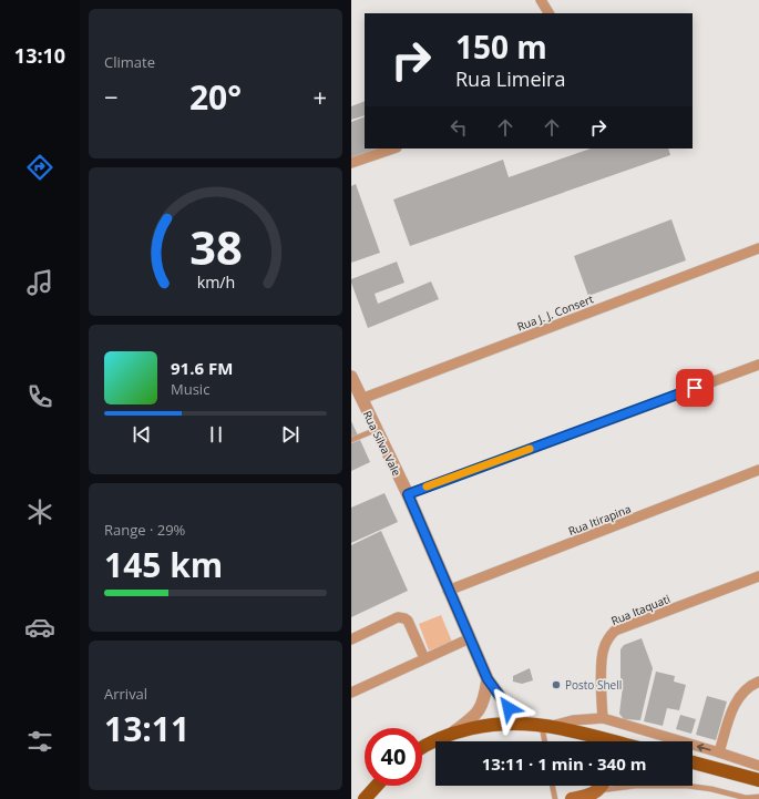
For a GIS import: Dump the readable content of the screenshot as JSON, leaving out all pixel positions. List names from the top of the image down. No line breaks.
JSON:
{"streets":{"street":["Rua J. J. Consert","Rua Silva Vale","Rua Itirapina","Rua Itaquati"]},"crossings":[["Rua J. J. Consert","Rua Silva Vale"],["Rua Silva Vale","Rua Itirapina"]],"places":["Posto Shell"],"page":{"tabs":"13:10","tile":["Climate",["Range · 29%","145 km"],["Arrival","13:11"]],"turn":["150 m","Rua Limeira"],"heat":["−","20°","+"],"song":["91.6 FM","Music"],"limit":"40","trip":"13:11 · 1 min · 340 m","gauge":["38","km/h"]}}
